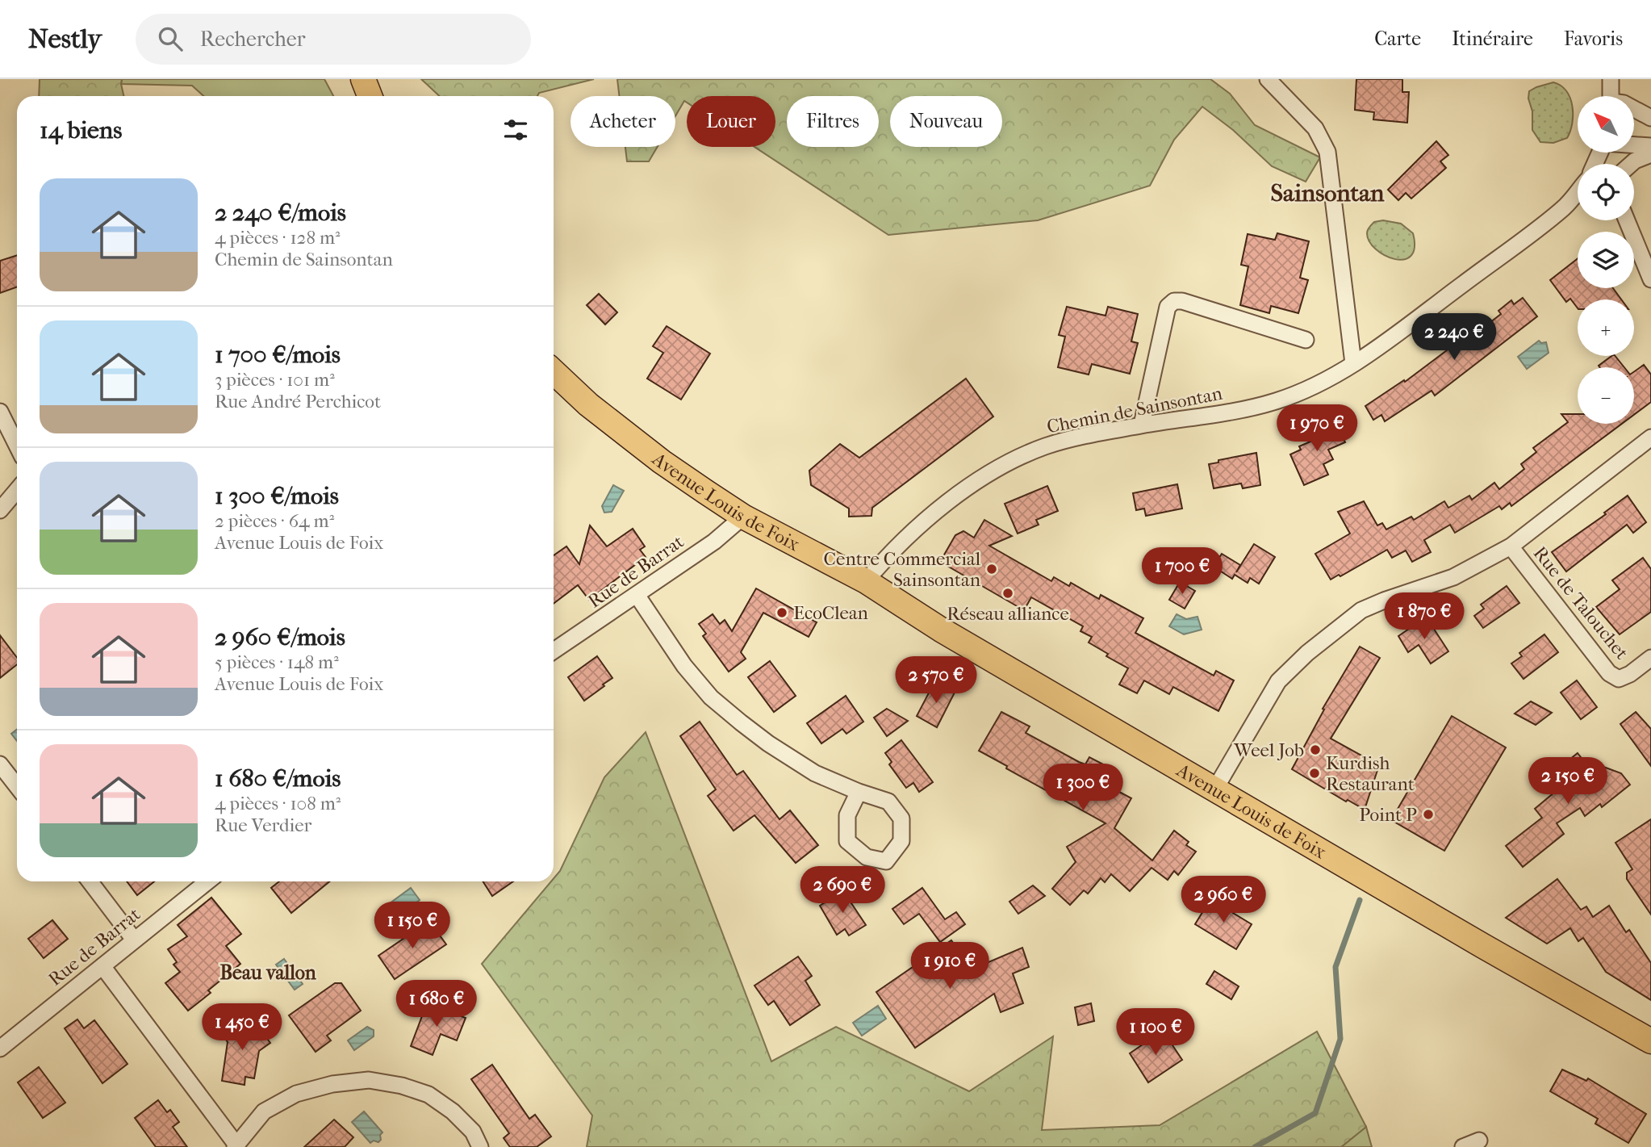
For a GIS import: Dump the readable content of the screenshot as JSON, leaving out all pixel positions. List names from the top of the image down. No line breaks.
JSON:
{"streets":{"main road":["Avenue Louis de Foix"],"street":["Chemin de Sainsontan","Rue de Barrat","Rue de Talouchet"]},"crossings":[["Chemin de Sainsontan","Avenue Louis de Foix"],["Avenue Louis de Foix","Rue de Barrat"]],"districts":["Sainsontan","Beau vallon"],"places":["Centre Commercial Sainsontan","Réseau alliance","EcoClean","Weel Job","Kurdish Restaurant","Point P"],"north":"top left","page":{"header":"Nestly","search":"Rechercher","nav":["Carte","Itinéraire","Favoris"],"map_buttons":["+","−"],"chip":["Acheter","Louer","Filtres","Nouveau"],"heading":"14 biens","list":[{"name":"2 240 €/mois","note":"4 pièces · 128 m² · Chemin de Sainsontan"},{"name":"1 700 €/mois","note":"3 pièces · 101 m² · Rue André Perchicot"},{"name":"1 300 €/mois","note":"2 pièces · 64 m² · Avenue Louis de Foix"},{"name":"2 960 €/mois","note":"5 pièces · 148 m² · Avenue Louis de Foix"},{"name":"1 680 €/mois","note":"4 pièces · 108 m² · Rue Verdier"}],"price":["2 240 €","1 970 €","1 700 €","1 870 €","2 570 €","2 150 €","1 300 €","2 690 €","2 960 €","1 150 €","1 910 €","1 680 €","1 450 €","1 100 €"]}}
